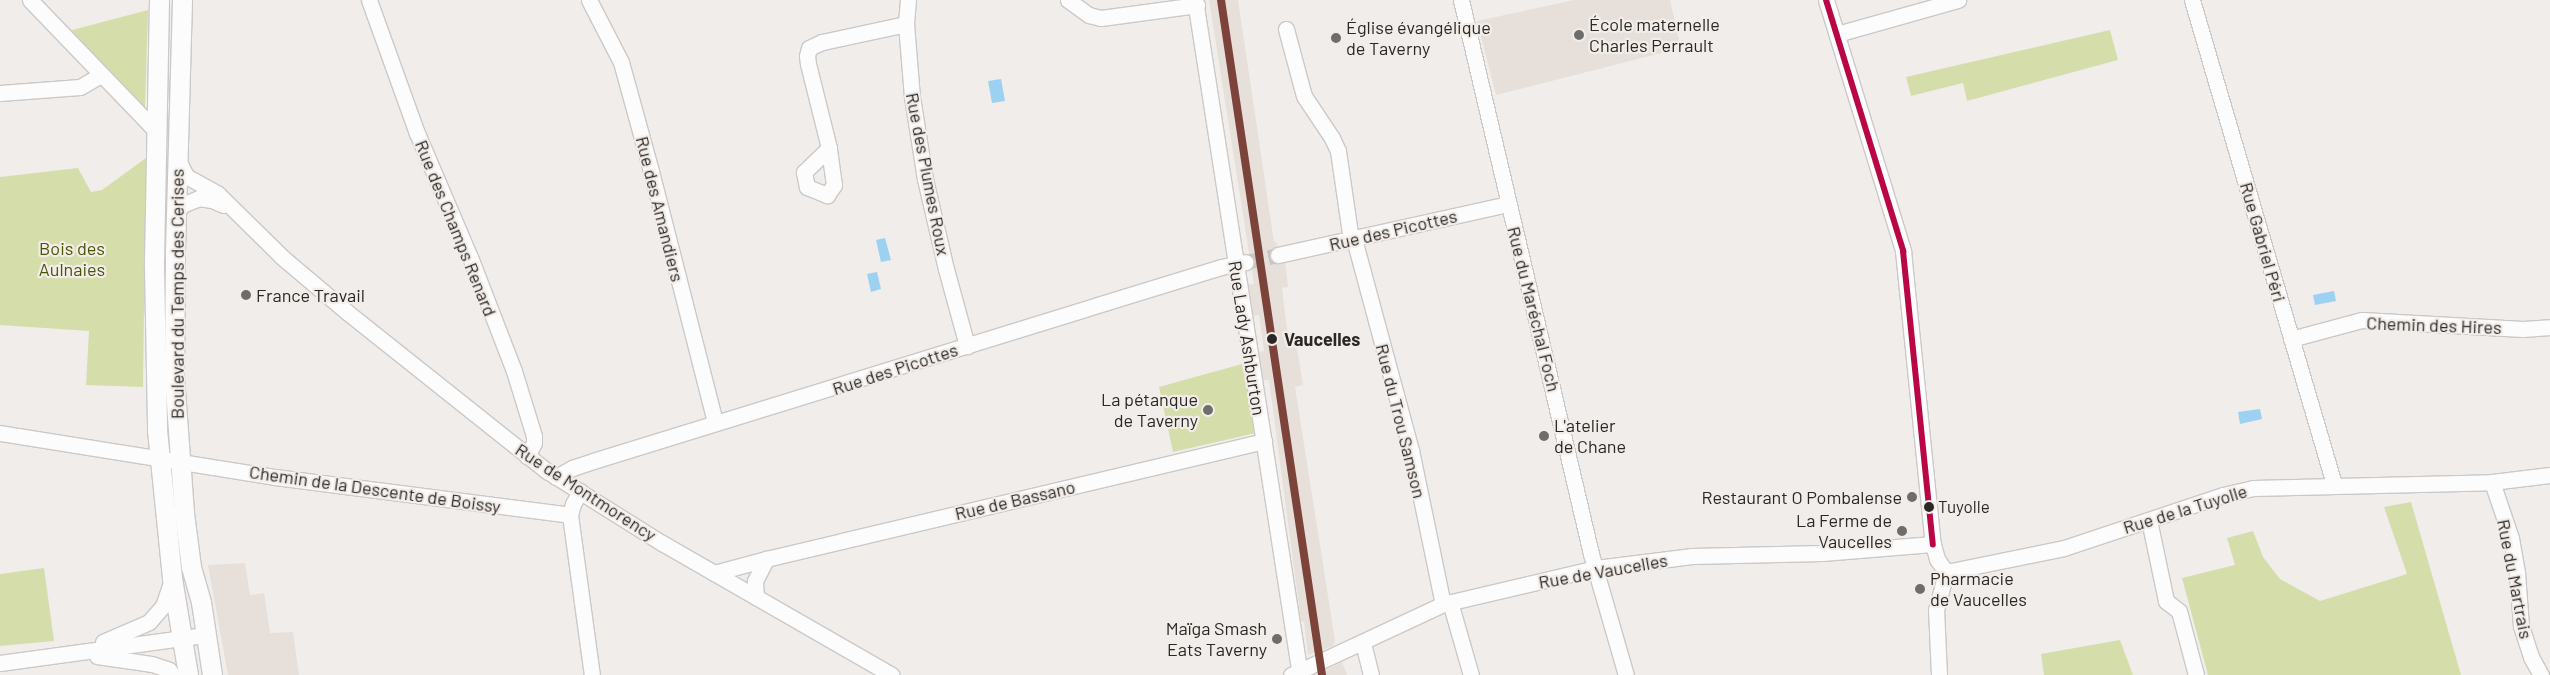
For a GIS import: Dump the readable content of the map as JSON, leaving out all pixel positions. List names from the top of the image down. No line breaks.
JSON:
{"streets":{"main road":["Boulevard du Temps des Cerises"],"street":["Rue des Plumes Roux","Rue des Amandiers","Rue des Champs Renard","Rue des Picottes","Rue Gabriel Péri","Rue du Maréchal Foch","Chemin des Hires","Rue Lady Ashburton","Rue du Trou Samson","Chemin de la Descente de Boissy","Rue de Montmorency","Rue de Bassano","Rue de la Tuyolle","Rue de Vaucelles","Rue du Martrais"]},"crossings":[["Rue des Plumes Roux","Rue des Picottes"],["Rue des Amandiers","Rue des Picottes"],["Rue des Champs Renard","Rue de Montmorency"],["Rue des Picottes","Rue du Maréchal Foch"],["Rue des Picottes","Rue Lady Ashburton"],["Rue des Picottes","Rue du Trou Samson"],["Rue des Picottes","Rue de Montmorency"],["Rue Gabriel Péri","Chemin des Hires"],["Rue Gabriel Péri","Rue de la Tuyolle"],["Boulevard du Temps des Cerises","Chemin de la Descente de Boissy"],["Boulevard du Temps des Cerises","Rue de Montmorency"],["Rue du Maréchal Foch","Rue de Vaucelles"],["Rue Lady Ashburton","Rue de Bassano"],["Rue Lady Ashburton","Rue de Vaucelles"],["Rue du Trou Samson","Rue de Vaucelles"],["Rue de Montmorency","Rue de Bassano"],["Rue de la Tuyolle","Rue du Martrais"]],"parks":["Bois des Aulnaies"],"places":["École maternelle Charles Perrault","Église évangélique de Taverny","France Travail","Vaucelles","La pétanque de Taverny","L'atelier de Chane","Restaurant O Pombalense","Tuyolle","La Ferme de Vaucelles","Pharmacie de Vaucelles","Maïga Smash Eats Taverny"]}
